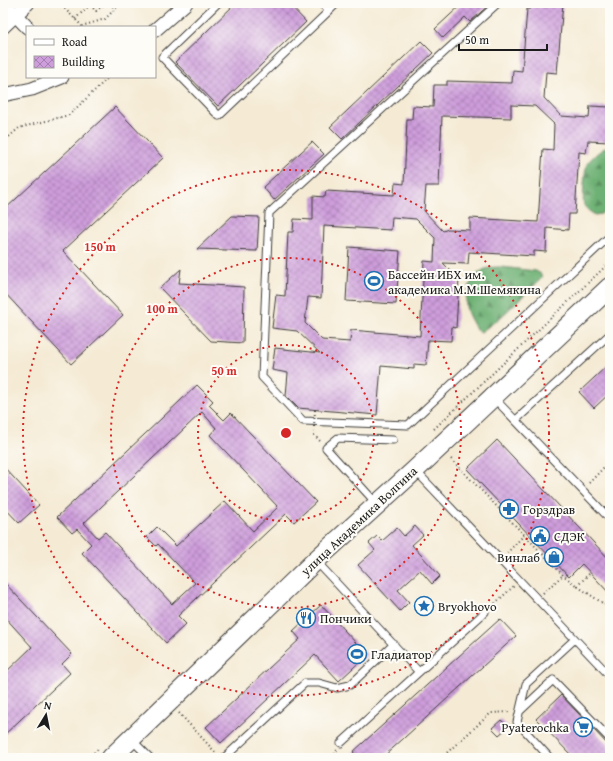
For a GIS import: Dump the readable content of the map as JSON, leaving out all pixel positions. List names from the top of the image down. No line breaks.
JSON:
{"streets":{"street":["улица Академика Волгина"]},"places":{"sports":["Бассейн ИБХ им. академика М.М.Шемякина","Гладиатор"],"pharmacy":["Горздрав"],"public building":["СДЭК"],"shop":["Винлаб"],"place":["Bryokhovo"],"restaurant":["Пончики"],"supermarket":["Pyaterochka"]},"legend":["Road","Building"],"scale_bar":"50 m","north":"top","rings":["150 m","100 m","50 m"]}
